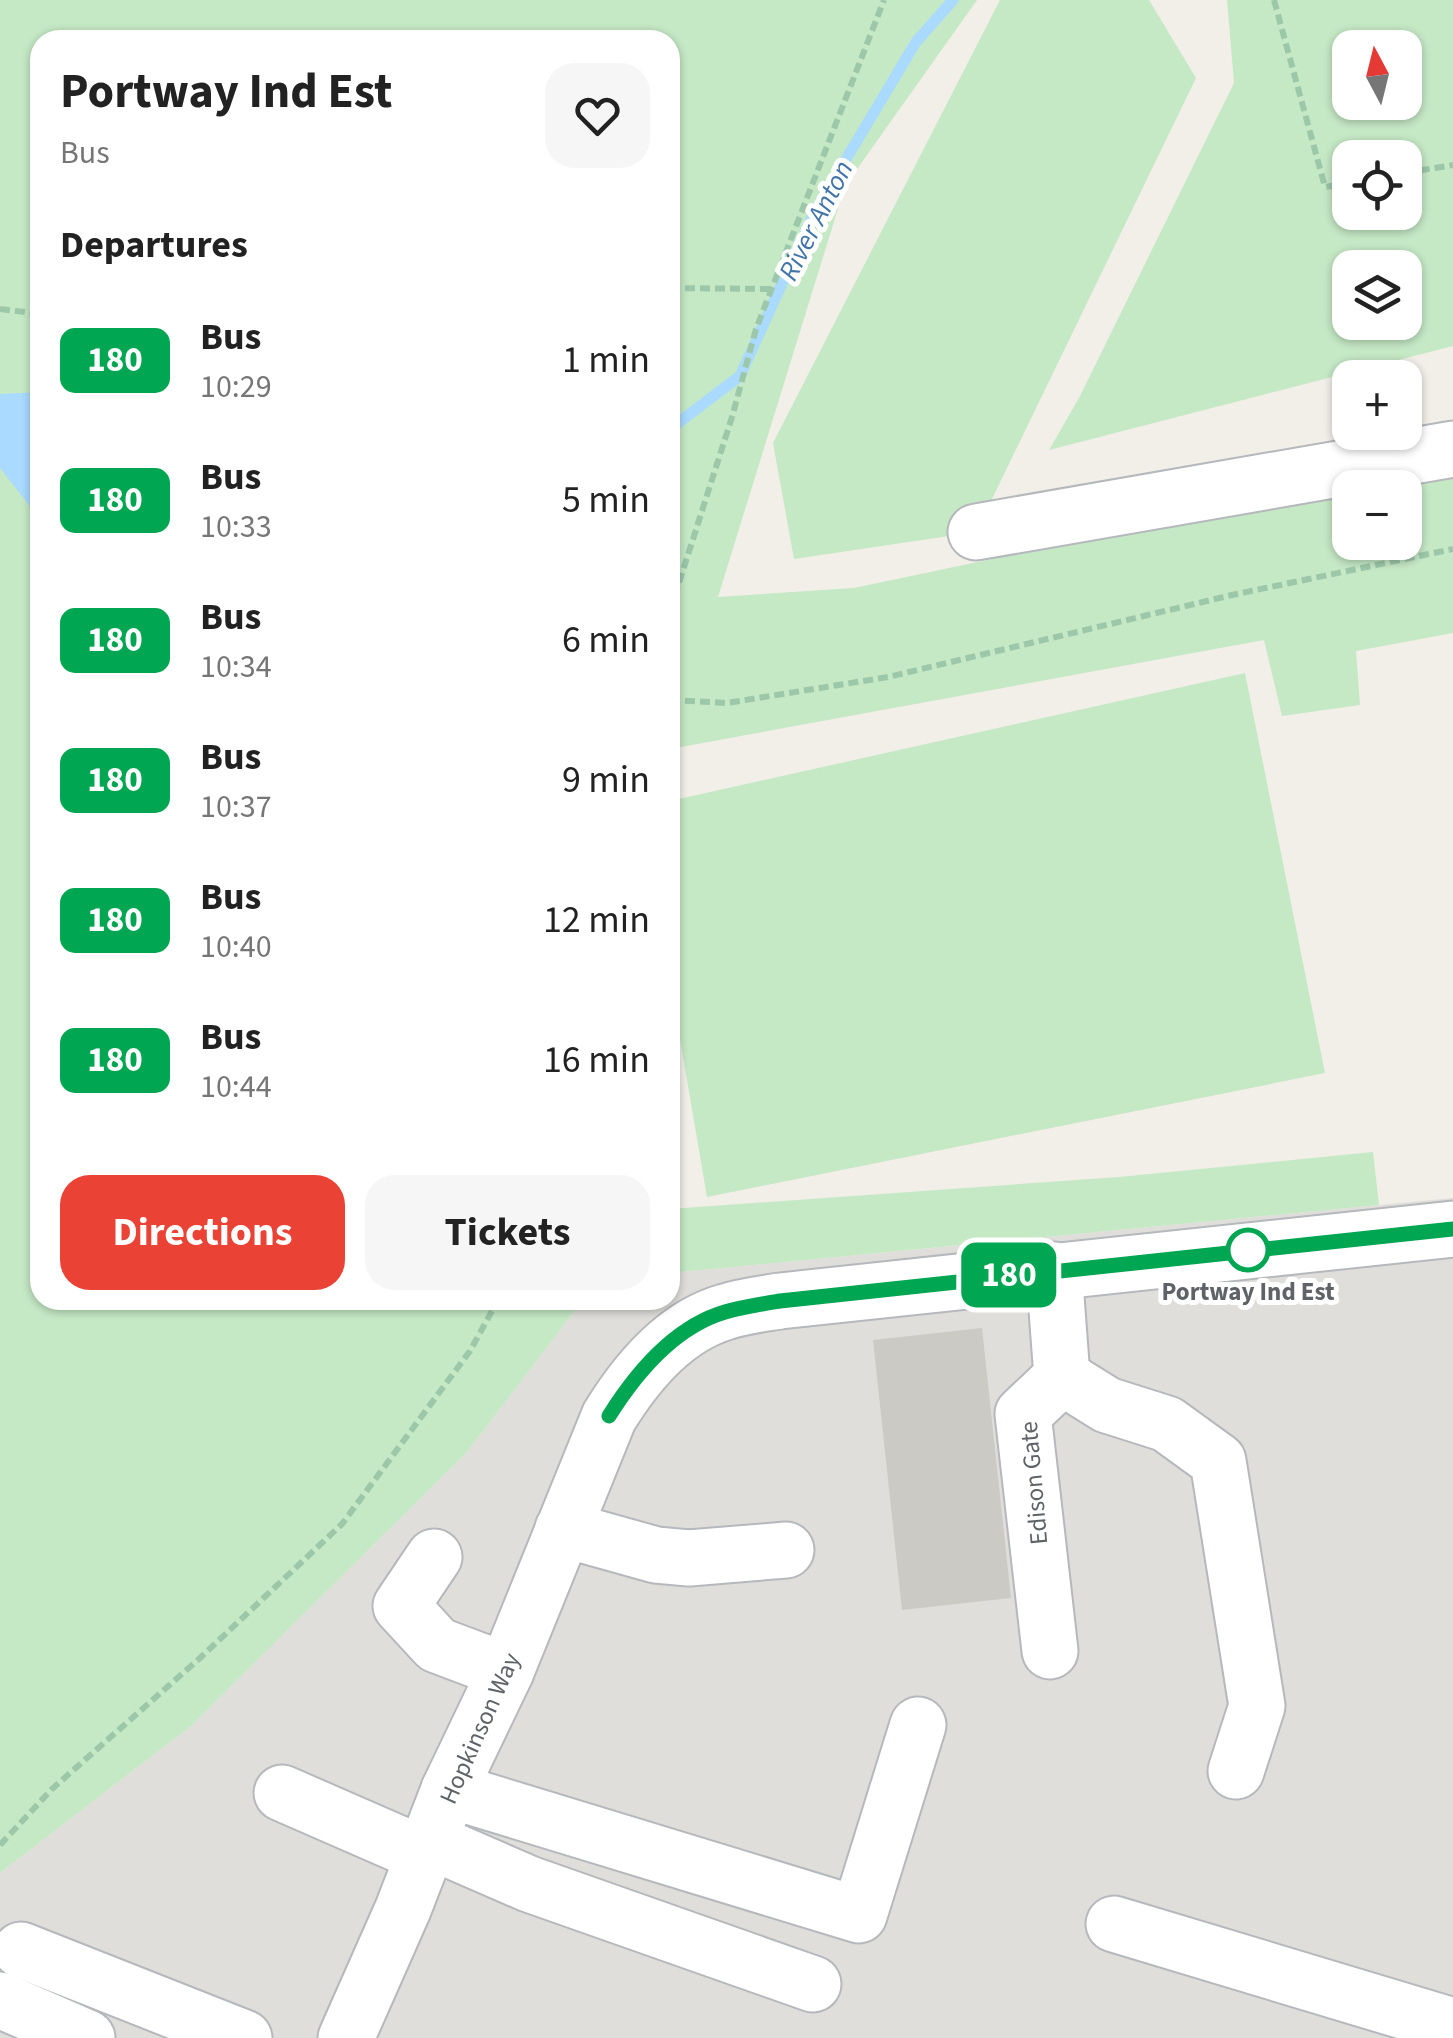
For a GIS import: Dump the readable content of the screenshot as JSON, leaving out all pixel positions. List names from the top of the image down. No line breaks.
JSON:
{"streets":{"street":["Edison Gate","Hopkinson Way"]},"water":["River Anton"],"places":["Portway Ind Est"],"lines":["bus line 180"],"north":"top","page":{"on_map":"180","map_buttons":["+","−"],"heading":[["Portway Ind Est","Bus"],"Departures"],"list":[{"mark":"180","name":"Bus","note":"10:29","value":"1 min"},{"mark":"180","name":"Bus","note":"10:33","value":"5 min"},{"mark":"180","name":"Bus","note":"10:34","value":"6 min"},{"mark":"180","name":"Bus","note":"10:37","value":"9 min"},{"mark":"180","name":"Bus","note":"10:40","value":"12 min"},{"mark":"180","name":"Bus","note":"10:44","value":"16 min"}],"buttons":["Directions","Tickets"]}}
